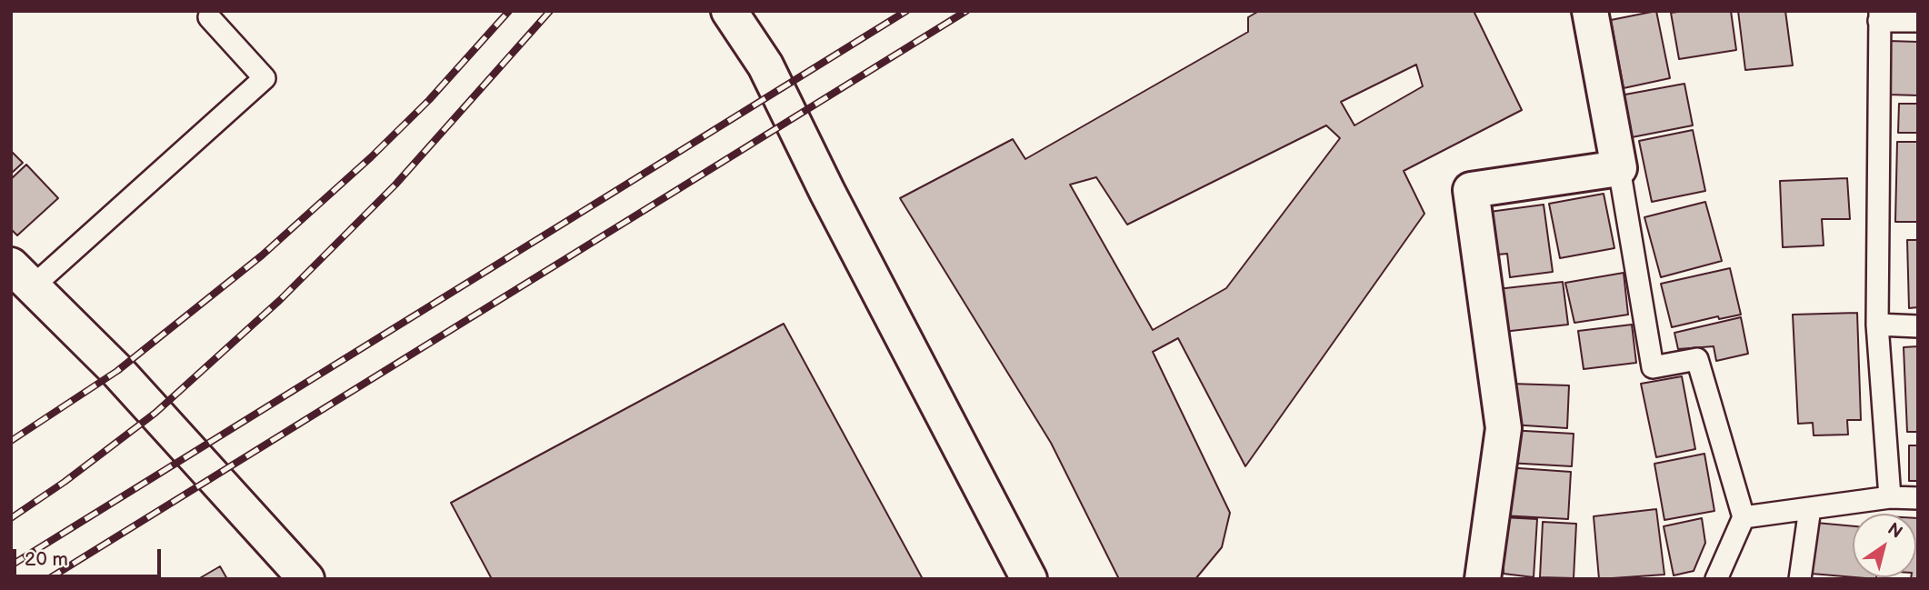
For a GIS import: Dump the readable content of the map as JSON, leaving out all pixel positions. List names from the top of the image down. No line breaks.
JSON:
{"scale_bar":"20 m","north":"top right"}
